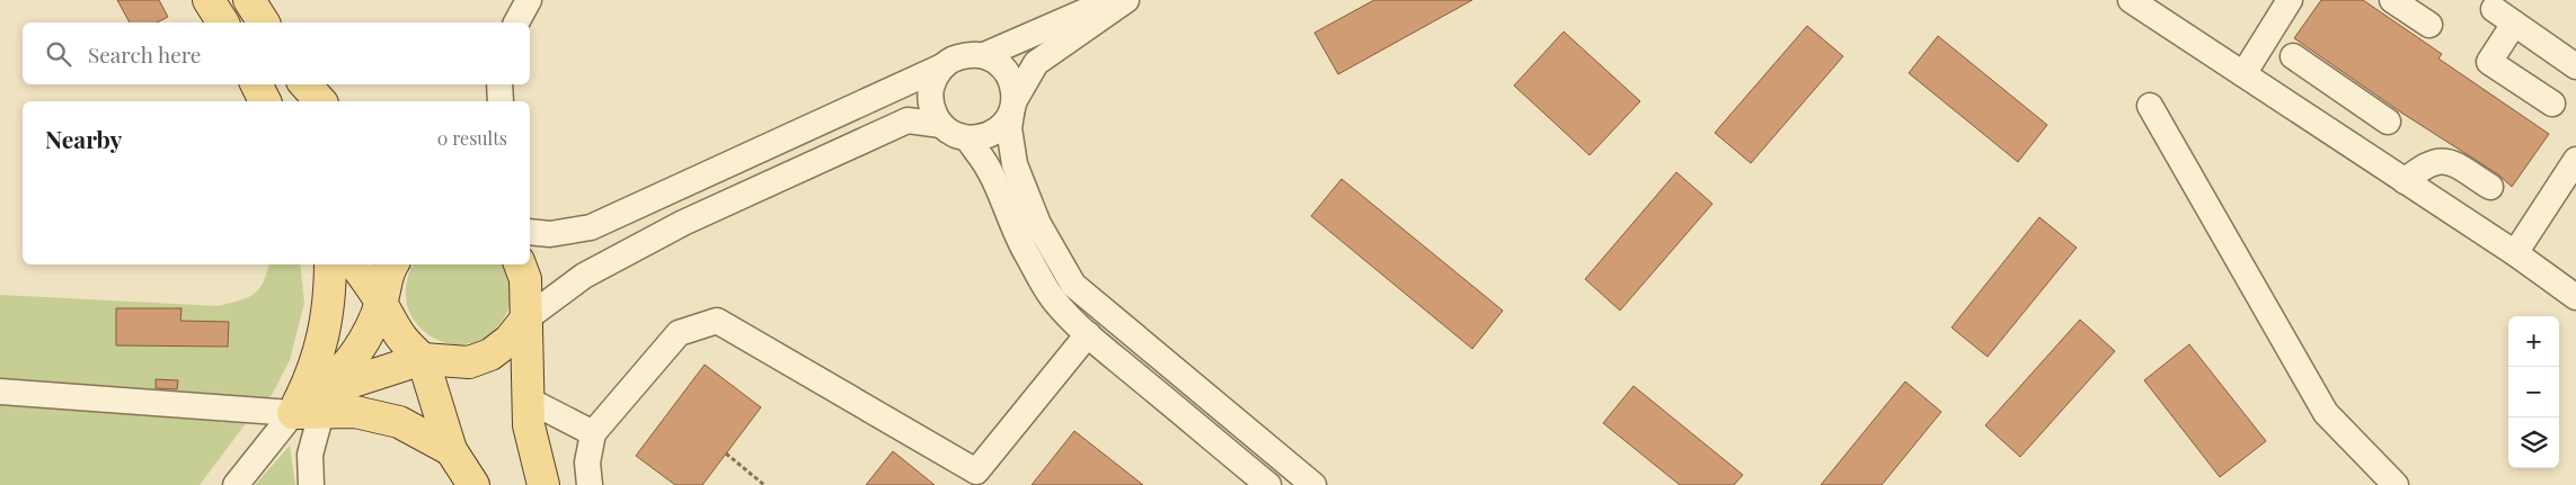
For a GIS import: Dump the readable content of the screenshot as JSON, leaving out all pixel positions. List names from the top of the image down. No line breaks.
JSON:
{"page":{"search":"Search here","heading":["Nearby","0 results"],"map_buttons":["+","−"]}}
